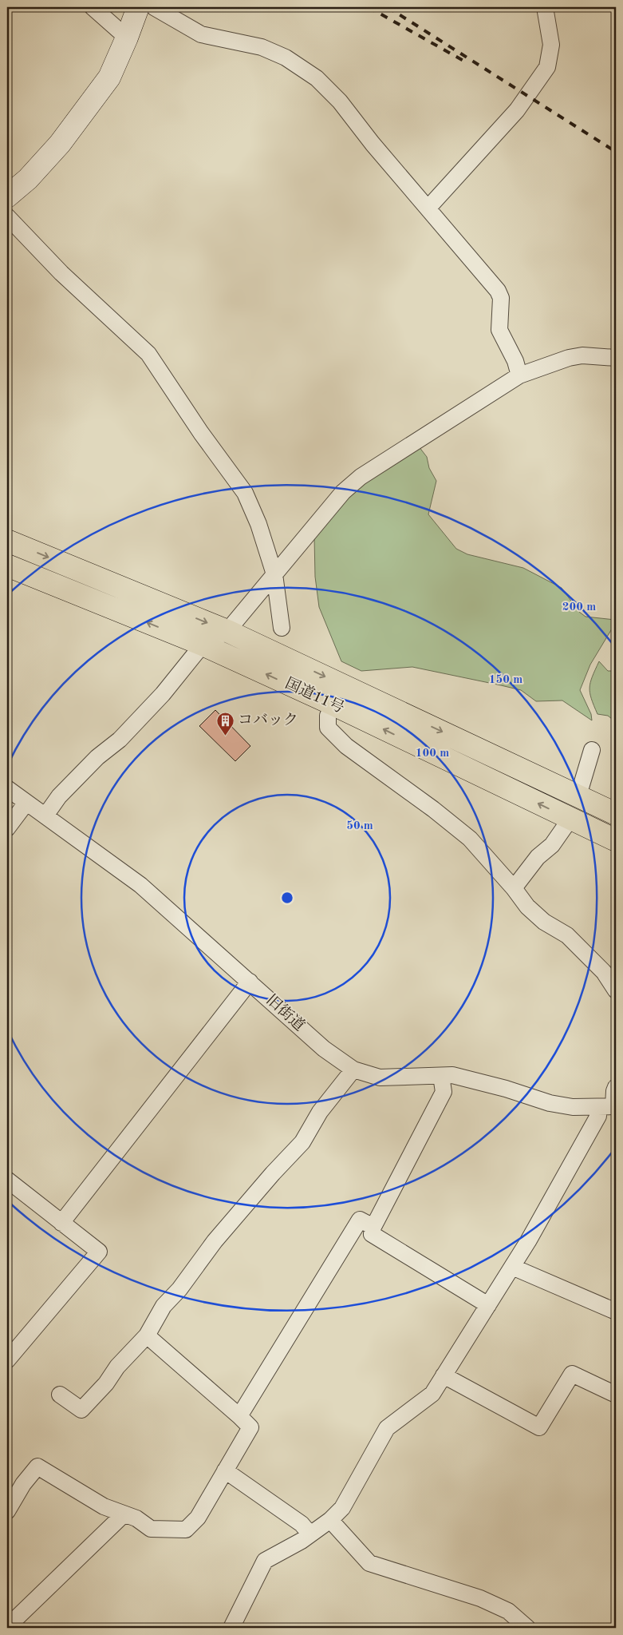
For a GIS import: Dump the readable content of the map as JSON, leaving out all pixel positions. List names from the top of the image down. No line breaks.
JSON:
{"streets":{"highway":["国道11号"],"street":["旧街道"]},"places":{"building":["コバック"]},"rings":["200 m","150 m","100 m","50 m"]}
